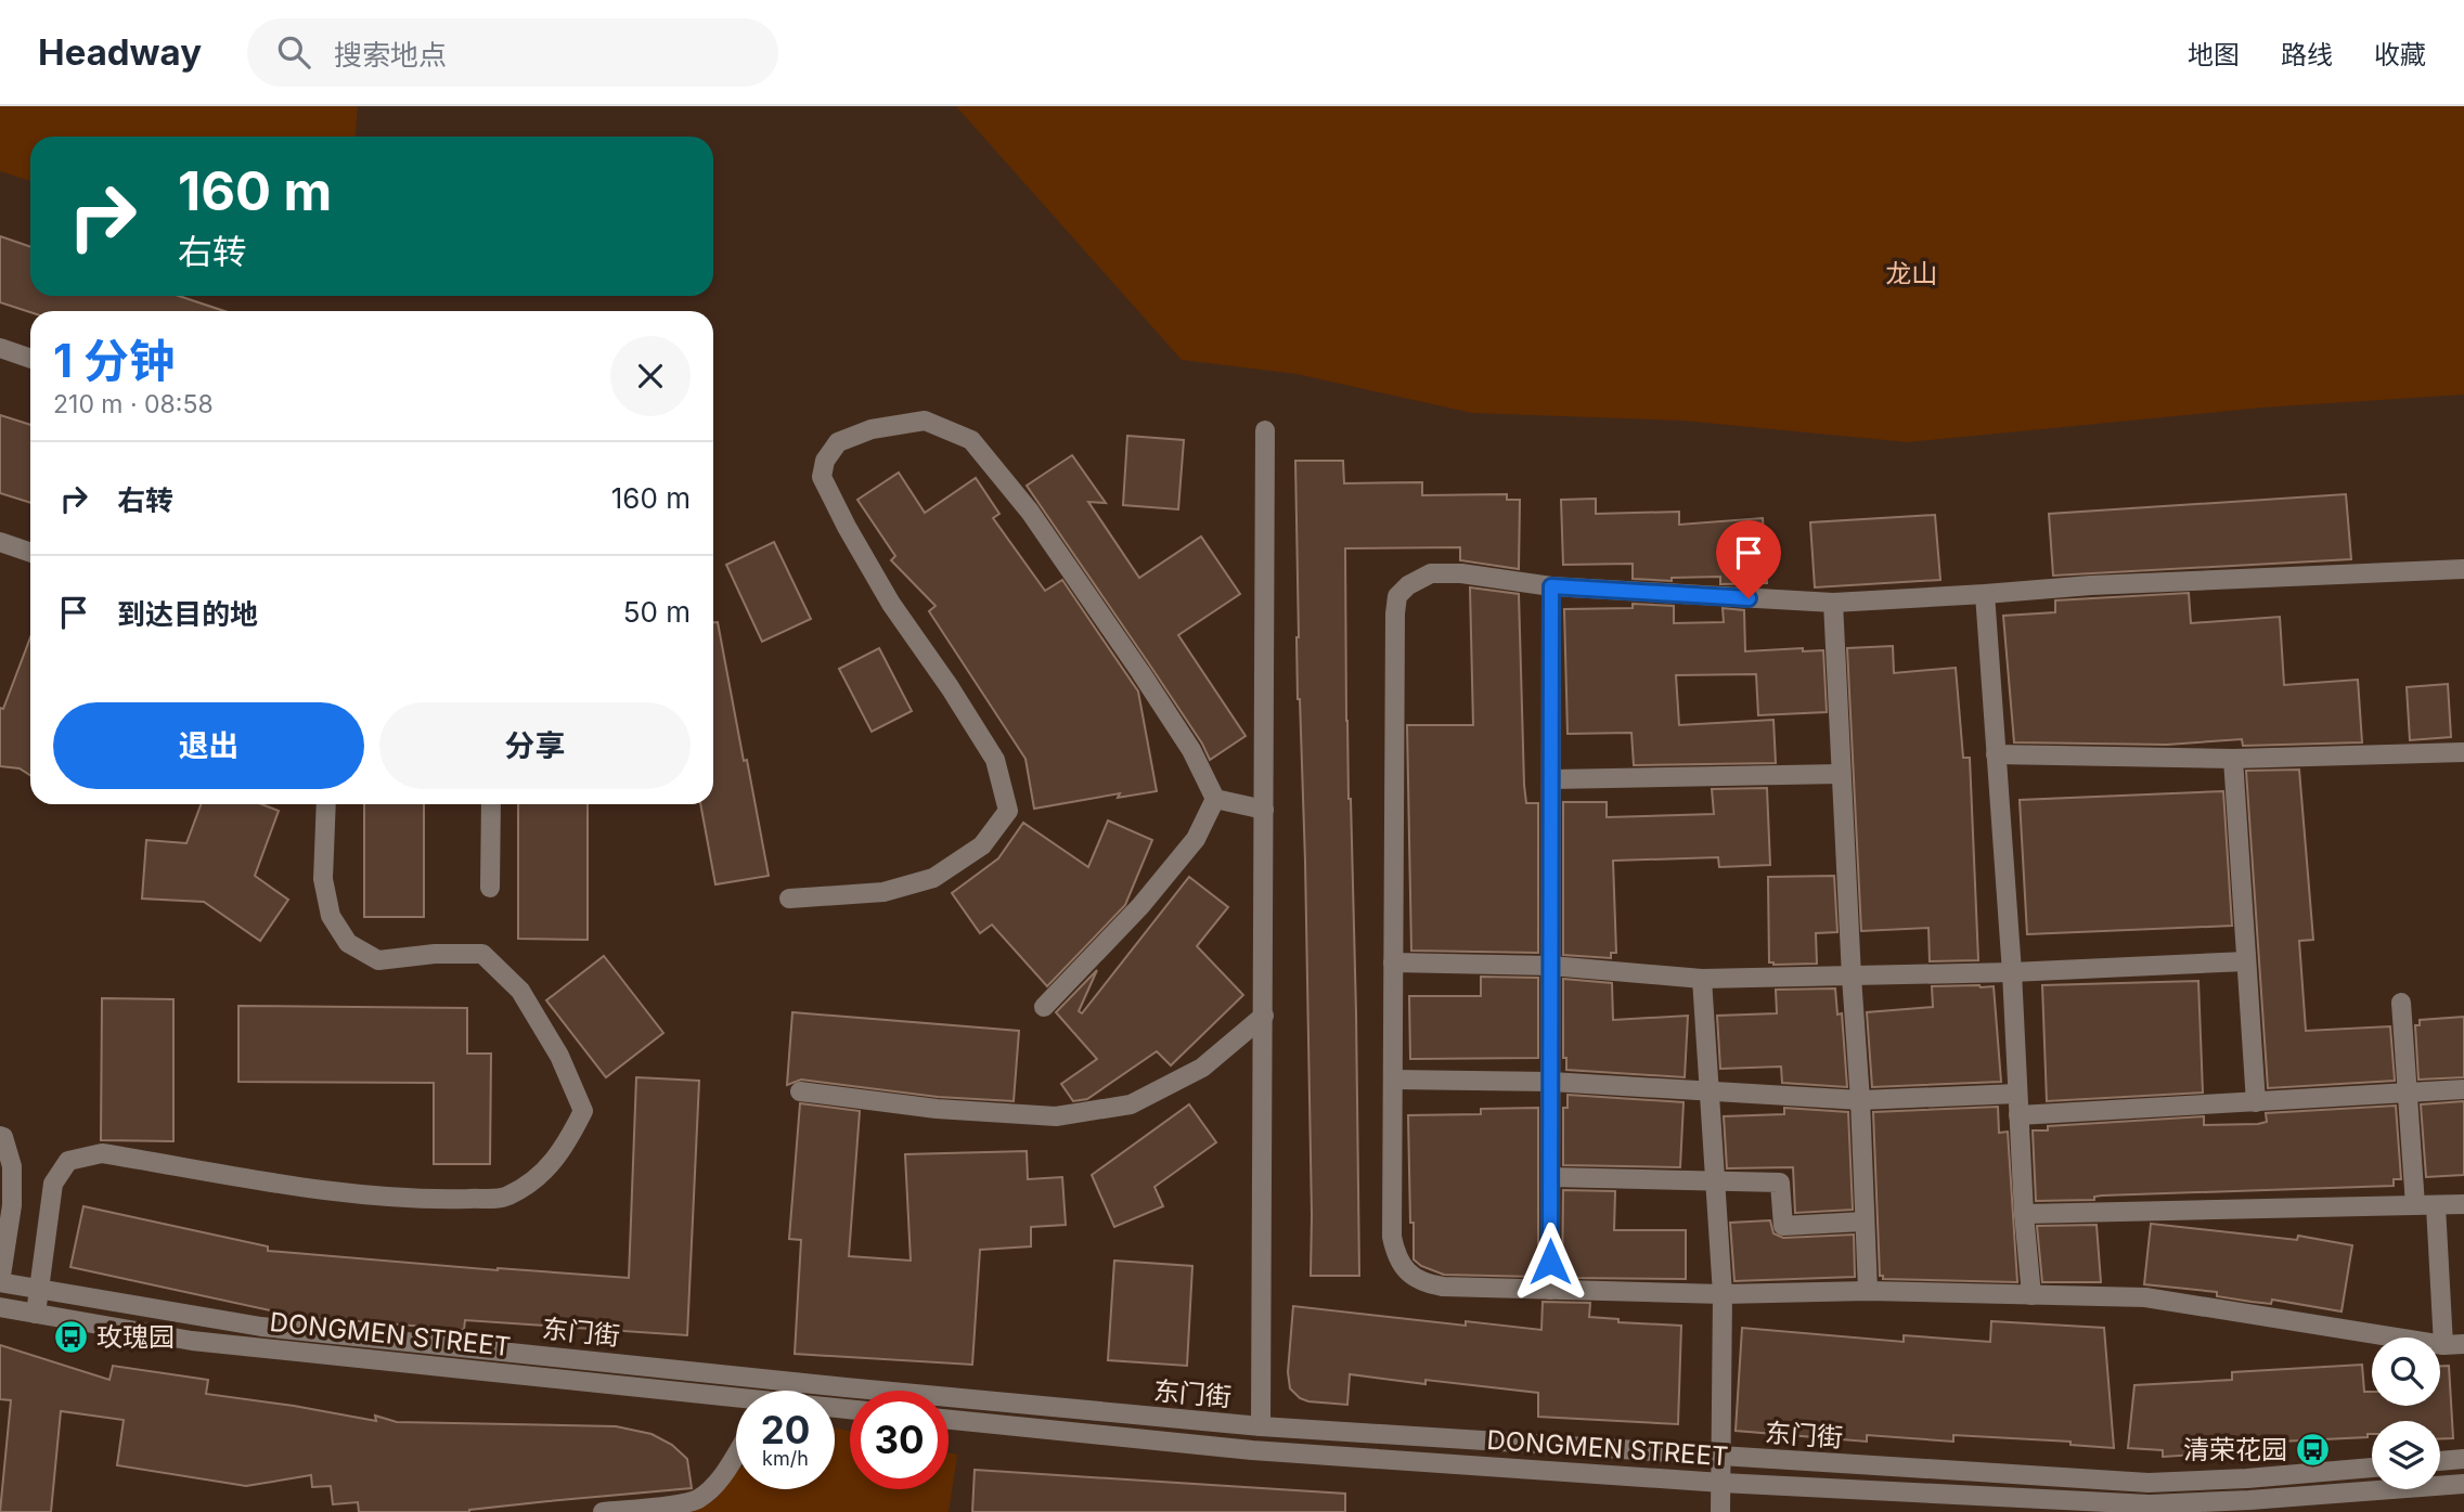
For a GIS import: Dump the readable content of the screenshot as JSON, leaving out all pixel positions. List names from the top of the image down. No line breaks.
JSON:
{"streets":{"street":["东门街","DONGMEN STREET"]},"parks":["龙山"],"places":{"bus stop":["玫瑰园","清荣花园"]},"page":{"header":"Headway","search":"搜索地点","nav":["地图","路线","收藏"],"turn":["160 m","右转"],"heading":["1 分钟","210 m · 08:58"],"list":[{"name":"右转","value":"160 m"},{"name":"到达目的地","value":"50 m"}],"buttons":["退出","分享"],"speed":"20 km/h","limit":"30"}}
